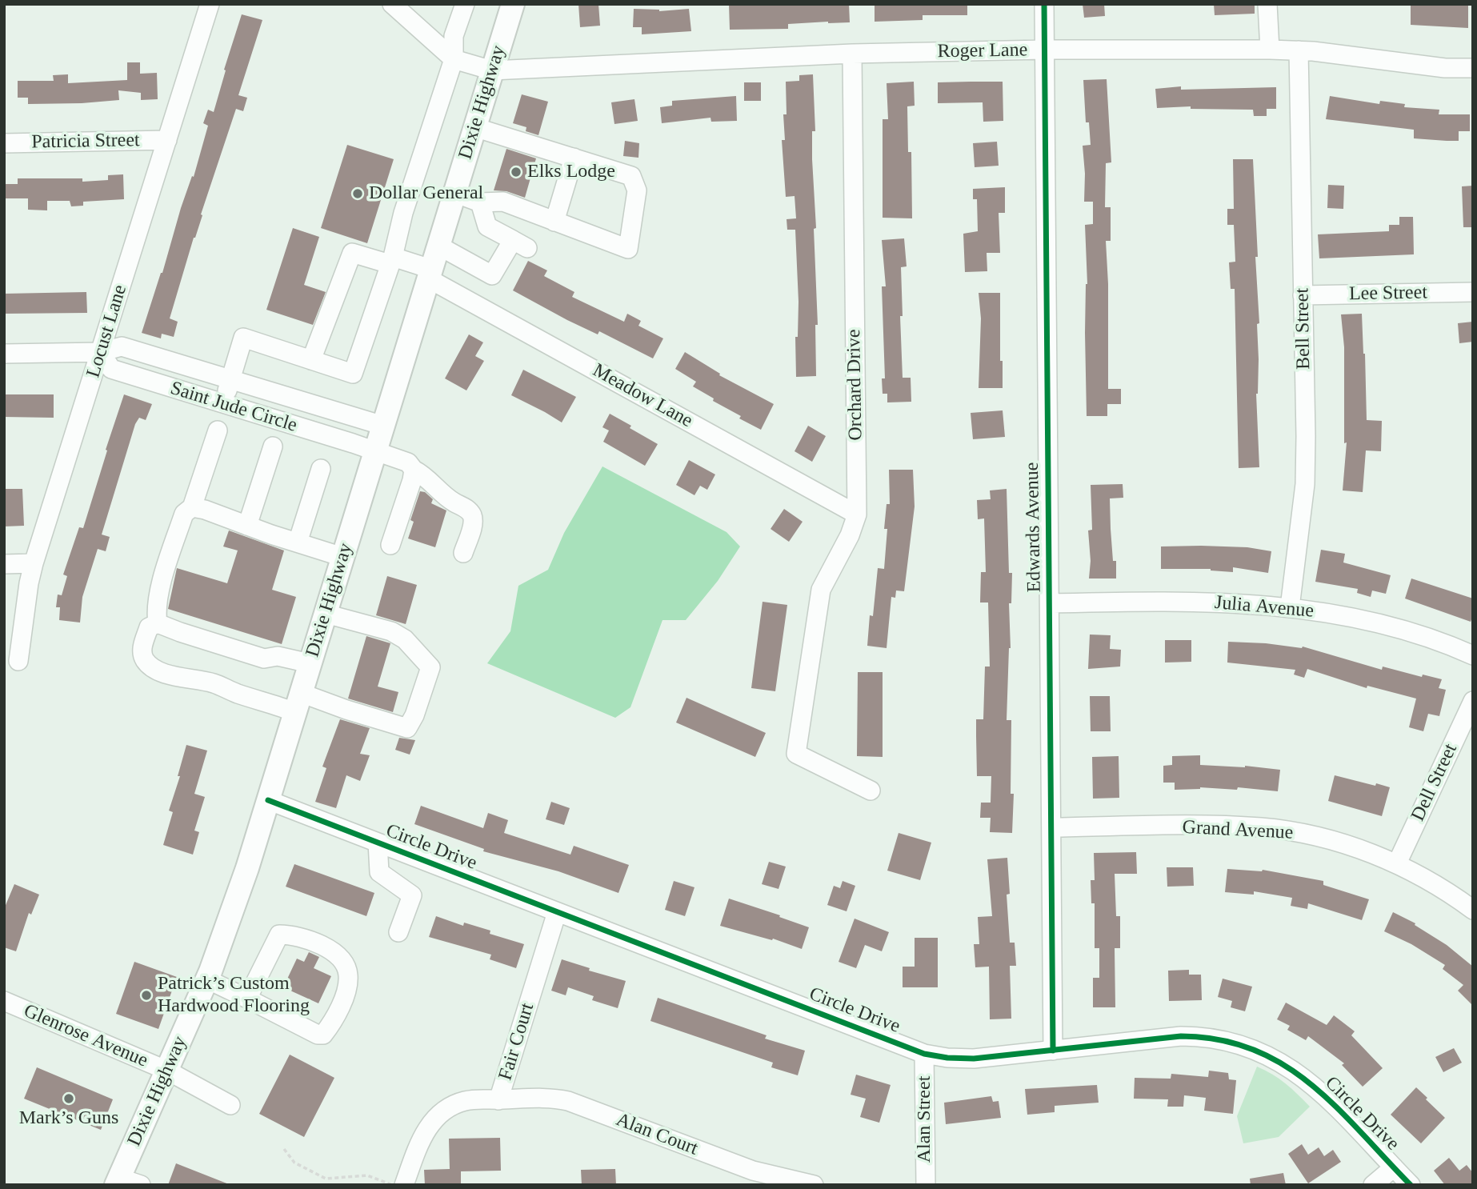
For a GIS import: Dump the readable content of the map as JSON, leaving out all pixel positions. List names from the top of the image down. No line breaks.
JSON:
{"streets":{"main road":["Dixie Highway"],"street":["Roger Lane","Patricia Street","Lee Street","Bell Street","Locust Lane","Orchard Drive","Meadow Lane","Saint Jude Circle","Edwards Avenue","Julia Avenue","Dell Street","Grand Avenue","Circle Drive","Glenrose Avenue","Fair Court","Alan Street","Alan Court"]},"crossings":[["Roger Lane","Dixie Highway"],["Roger Lane","Bell Street"],["Roger Lane","Orchard Drive"],["Roger Lane","Edwards Avenue"],["Dixie Highway","Meadow Lane"],["Dixie Highway","Saint Jude Circle"],["Dixie Highway","Circle Drive"],["Dixie Highway","Glenrose Avenue"],["Patricia Street","Locust Lane"],["Lee Street","Bell Street"],["Bell Street","Julia Avenue"],["Locust Lane","Saint Jude Circle"],["Orchard Drive","Meadow Lane"],["Edwards Avenue","Julia Avenue"],["Edwards Avenue","Grand Avenue"],["Edwards Avenue","Circle Drive"],["Dell Street","Grand Avenue"],["Circle Drive","Fair Court"],["Circle Drive","Alan Street"],["Fair Court","Alan Court"]],"places":["Elks Lodge","Dollar General","Patrick’s Custom Hardwood Flooring","Mark’s Guns"]}
